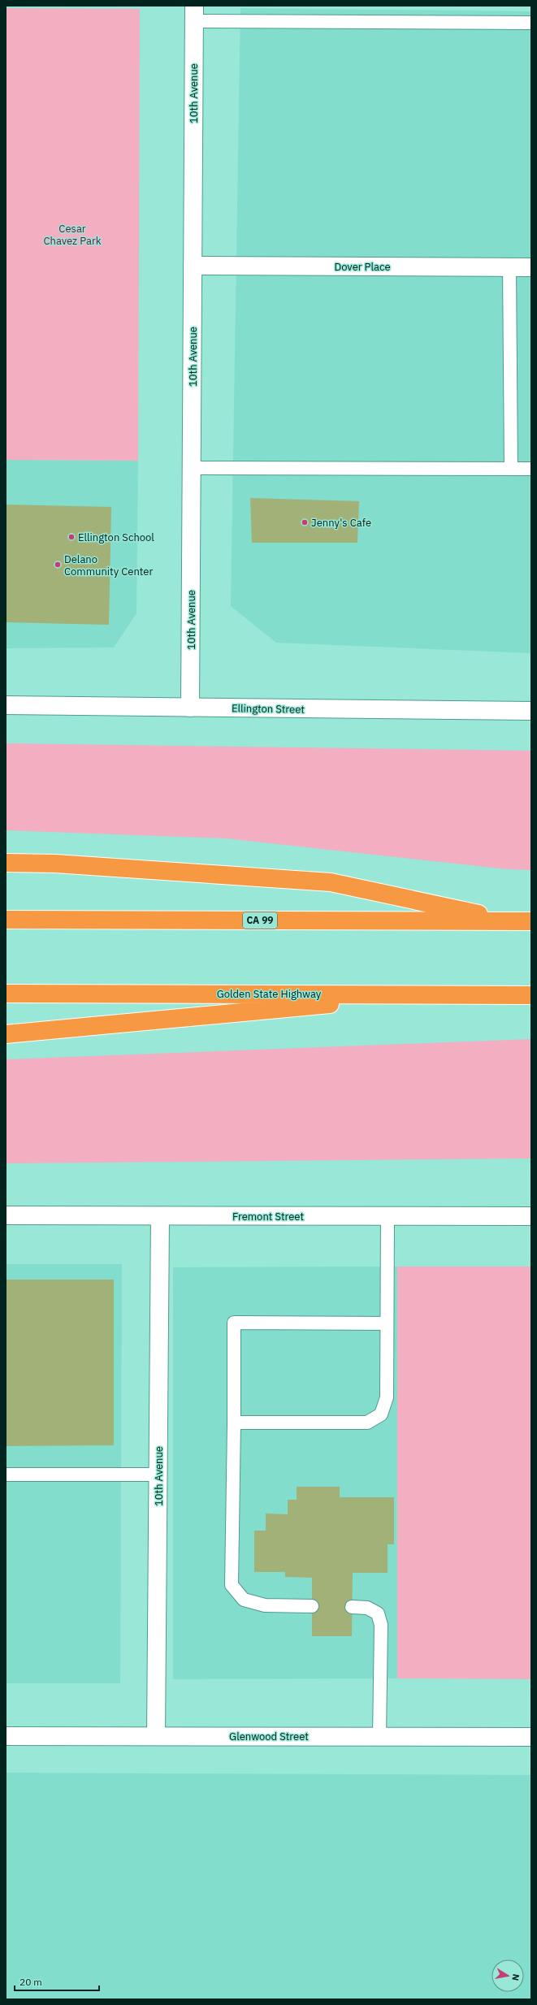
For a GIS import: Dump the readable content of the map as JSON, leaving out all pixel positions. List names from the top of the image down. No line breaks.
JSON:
{"streets":{"highway":["CA 99","Golden State Highway"],"street":["10th Avenue","Dover Place","Ellington Street","Fremont Street","Glenwood Street"]},"crossings":[["10th Avenue","Dover Place"],["10th Avenue","Ellington Street"],["10th Avenue","Fremont Street"],["10th Avenue","Glenwood Street"]],"parks":["Cesar Chavez Park"],"places":["Jenny's Cafe","Ellington School","Delano Community Center"],"scale_bar":"20 m","north":"right"}
